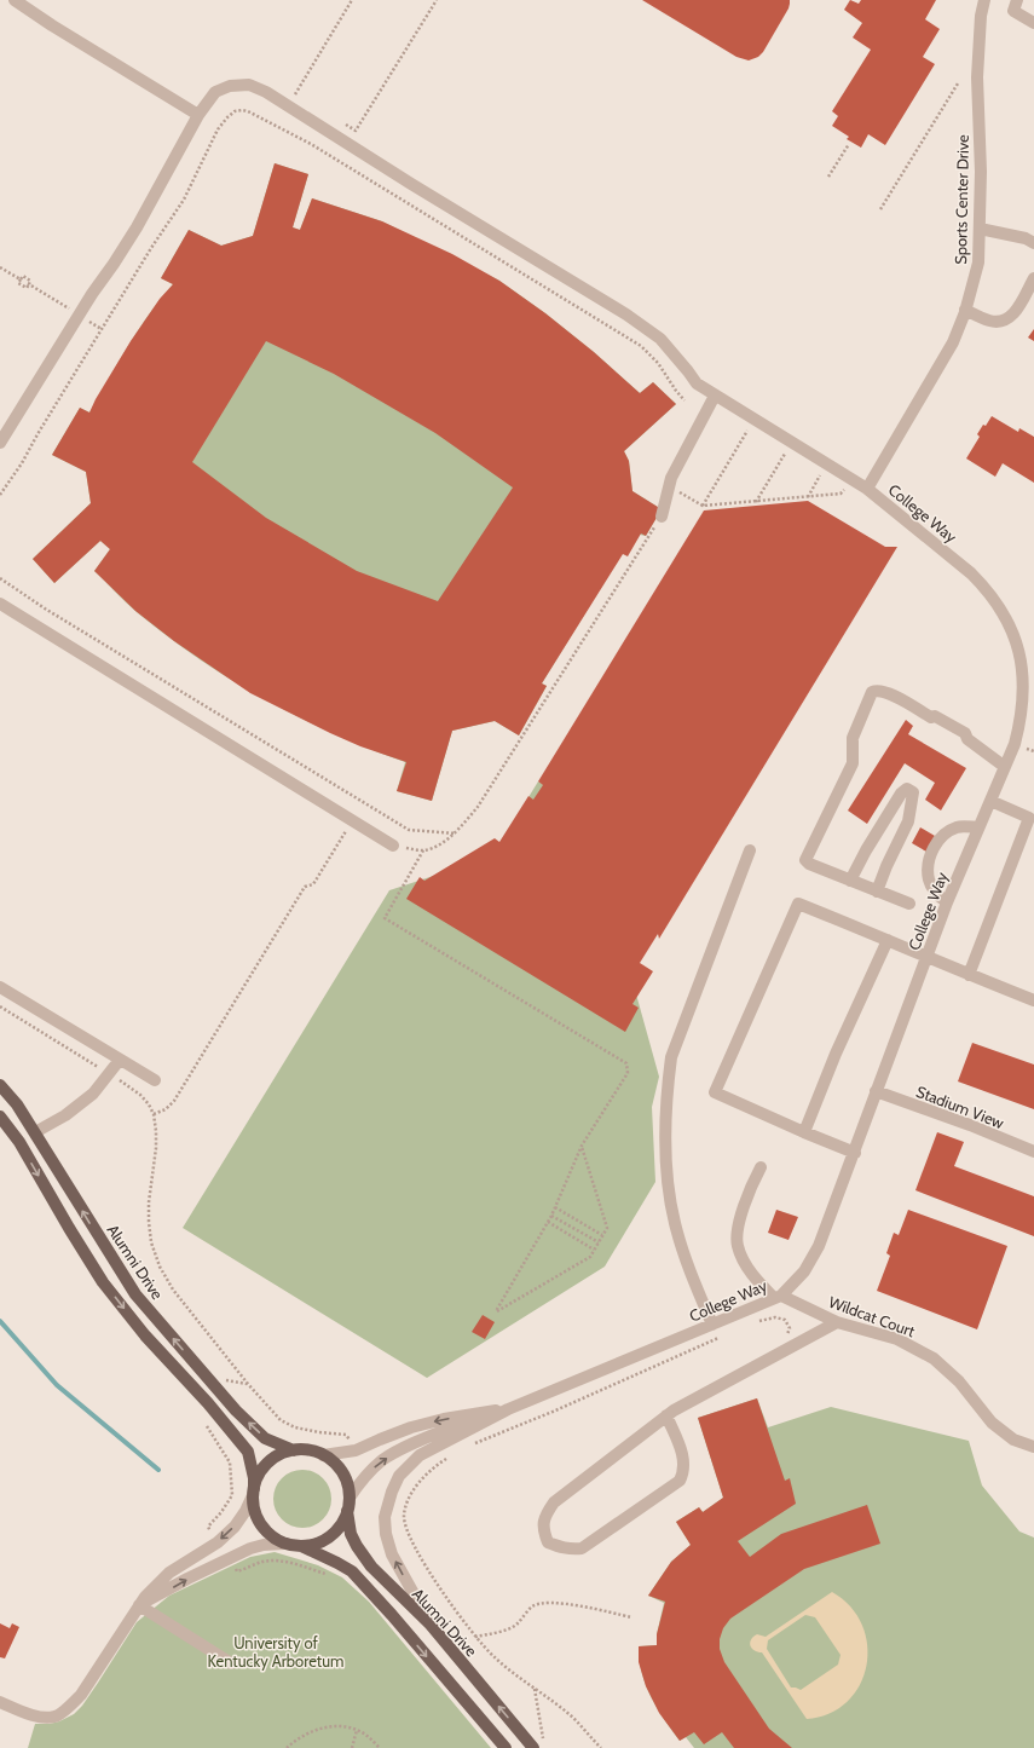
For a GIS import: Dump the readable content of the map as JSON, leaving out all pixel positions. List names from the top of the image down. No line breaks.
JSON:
{"streets":{"main road":["Alumni Drive"],"street":["Sports Center Drive","College Way","Stadium View","Wildcat Court"]},"crossings":[["Sports Center Drive","College Way"],["College Way","Stadium View"],["College Way","Alumni Drive"],["College Way","Wildcat Court"]],"parks":["University of Kentucky Arboretum"]}
